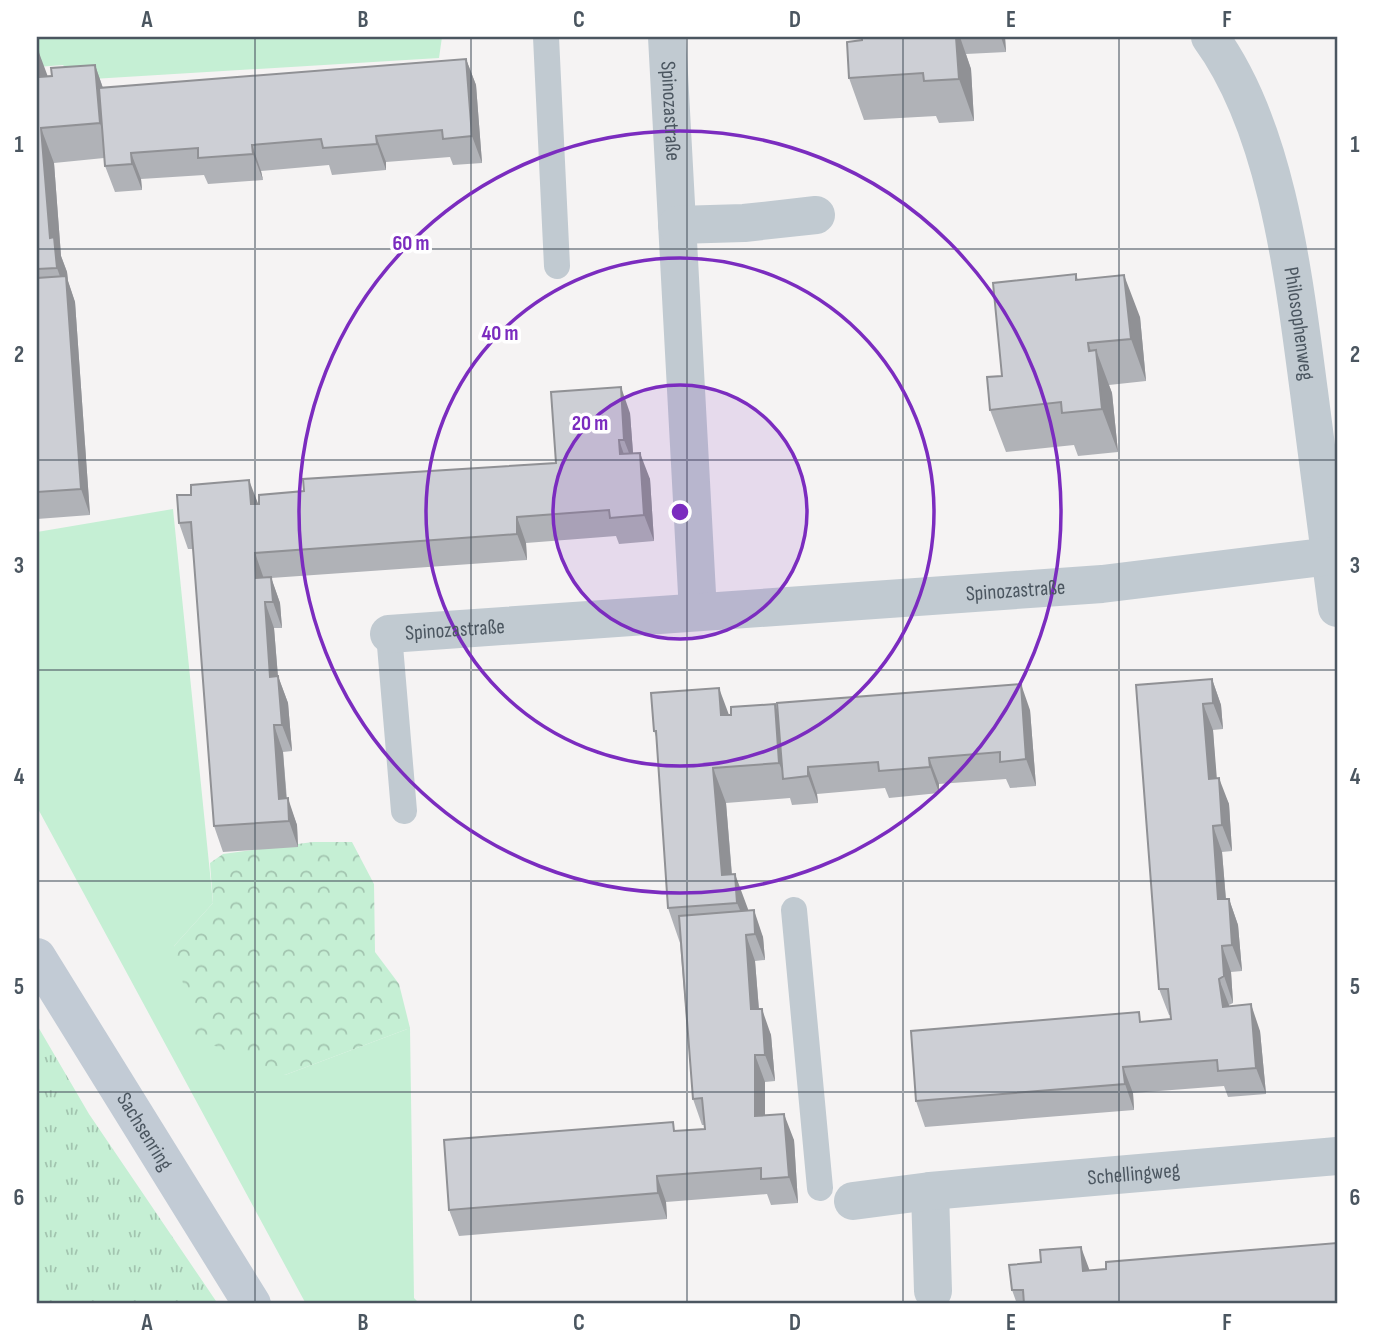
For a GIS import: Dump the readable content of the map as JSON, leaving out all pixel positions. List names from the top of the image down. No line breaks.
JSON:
{"streets":{"street":["Spinozastraße","Philosophenweg","Sachsenring","Schellingweg"]},"crossings":[["Spinozastraße","Philosophenweg"]],"grid":{"columns":["A","B","C","D","E","F"],"rows":["1","2","3","4","5","6"]},"rings":["60 m","40 m","20 m"]}
